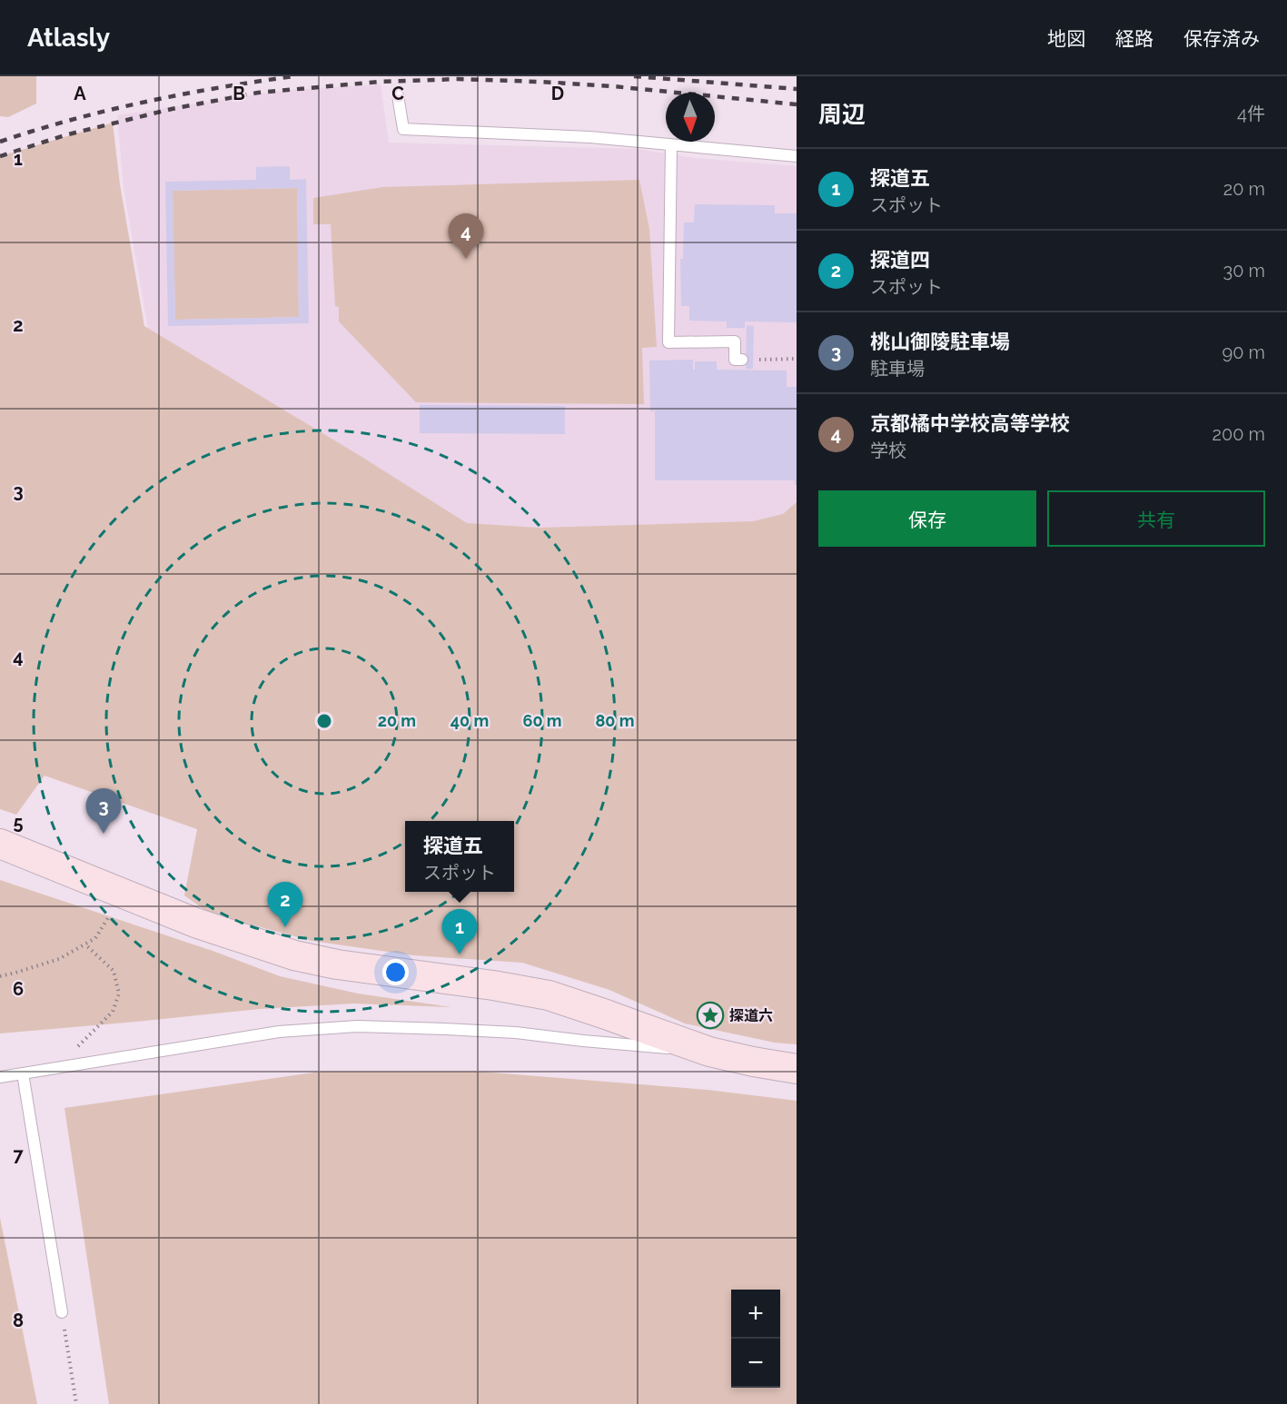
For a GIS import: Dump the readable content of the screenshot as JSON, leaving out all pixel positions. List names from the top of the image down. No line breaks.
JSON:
{"places":{"place":["探道六"]},"north":"bottom","page":{"header":"Atlasly","nav":["地図","経路","保存済み"],"heading":["周辺","4件"],"list":[{"mark":"1","name":"探道五","note":"スポット","value":"20 m"},{"mark":"2","name":"探道四","note":"スポット","value":"30 m"},{"mark":"3","name":"桃山御陵駐車場","note":"駐車場","value":"90 m"},{"mark":"4","name":"京都橘中学校高等学校","note":"学校","value":"200 m"}],"pins":["4","3","2","1"],"buttons":["保存","共有"],"popup":["探道五","スポット"],"map_buttons":["+","−"]},"grid":{"columns":["A","B","C","D"],"rows":["1","2","3","4","5","6","7","8"]},"rings":["20 m","40 m","60 m","80 m"]}
